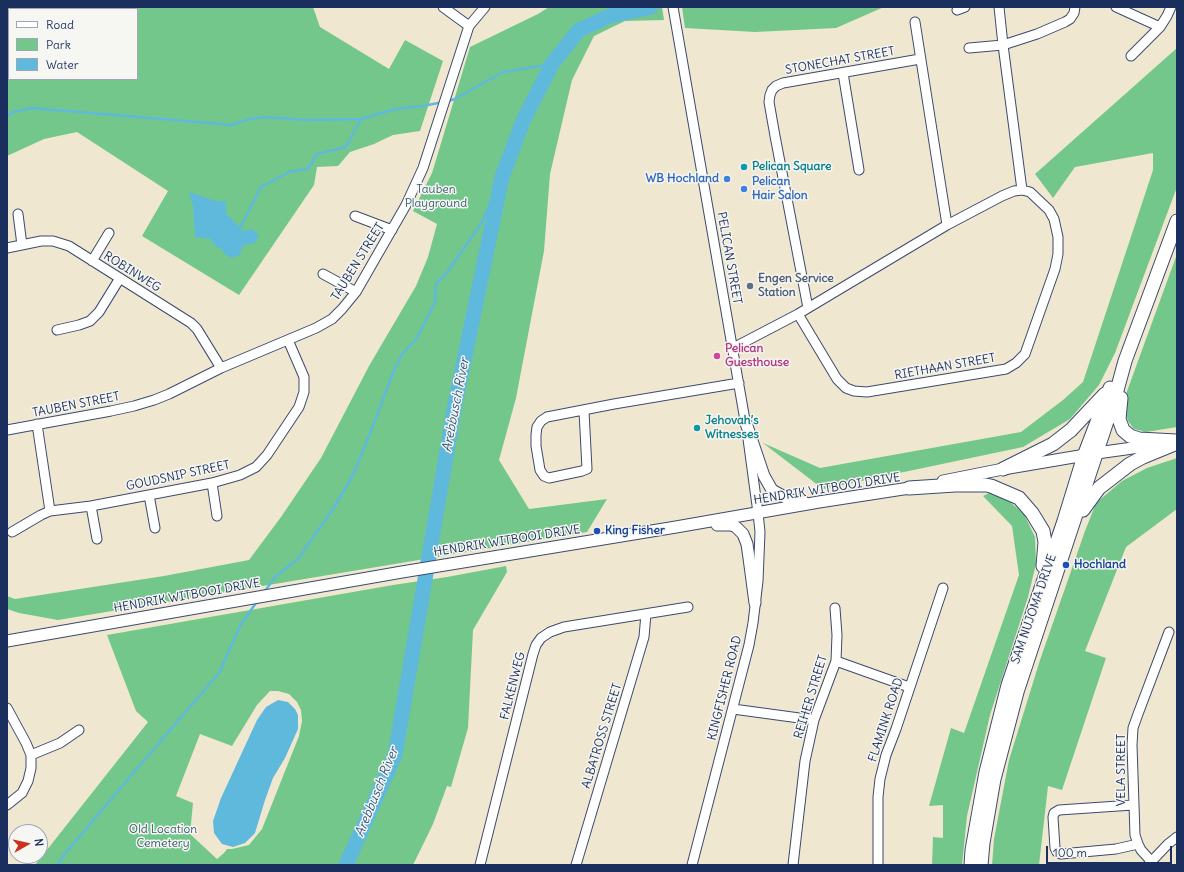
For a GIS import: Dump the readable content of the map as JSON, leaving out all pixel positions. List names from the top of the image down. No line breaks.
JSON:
{"streets":{"highway":["SAM NUJOMA DRIVE"],"main road":["HENDRIK WITBOOI DRIVE"],"street":["STONECHAT STREET","PELICAN STREET","TAUBEN STREET","ROBINWEG","RIETHAAN STREET","GOUDSNIP STREET","FALKENWEG","KINGFISHER ROAD","REIHER STREET","FLAMINK ROAD","ALBATROSS STREET","VELA STREET"]},"crossings":[["PELICAN STREET","HENDRIK WITBOOI DRIVE"],["PELICAN STREET","KINGFISHER ROAD"],["TAUBEN STREET","ROBINWEG"],["TAUBEN STREET","GOUDSNIP STREET"],["HENDRIK WITBOOI DRIVE","SAM NUJOMA DRIVE"],["HENDRIK WITBOOI DRIVE","KINGFISHER ROAD"],["FALKENWEG","ALBATROSS STREET"]],"water":["Arebbusch River"],"parks":["Tauben Playground","Old Location Cemetery"],"places":["Pelican Square","WB Hochland","Pelican Hair Salon","Engen Service Station","Pelican Guesthouse","Jehovah’s Witnesses","King Fisher","Hochland"],"legend":["Road","Park","Water"],"scale_bar":"100 m","north":"right"}
